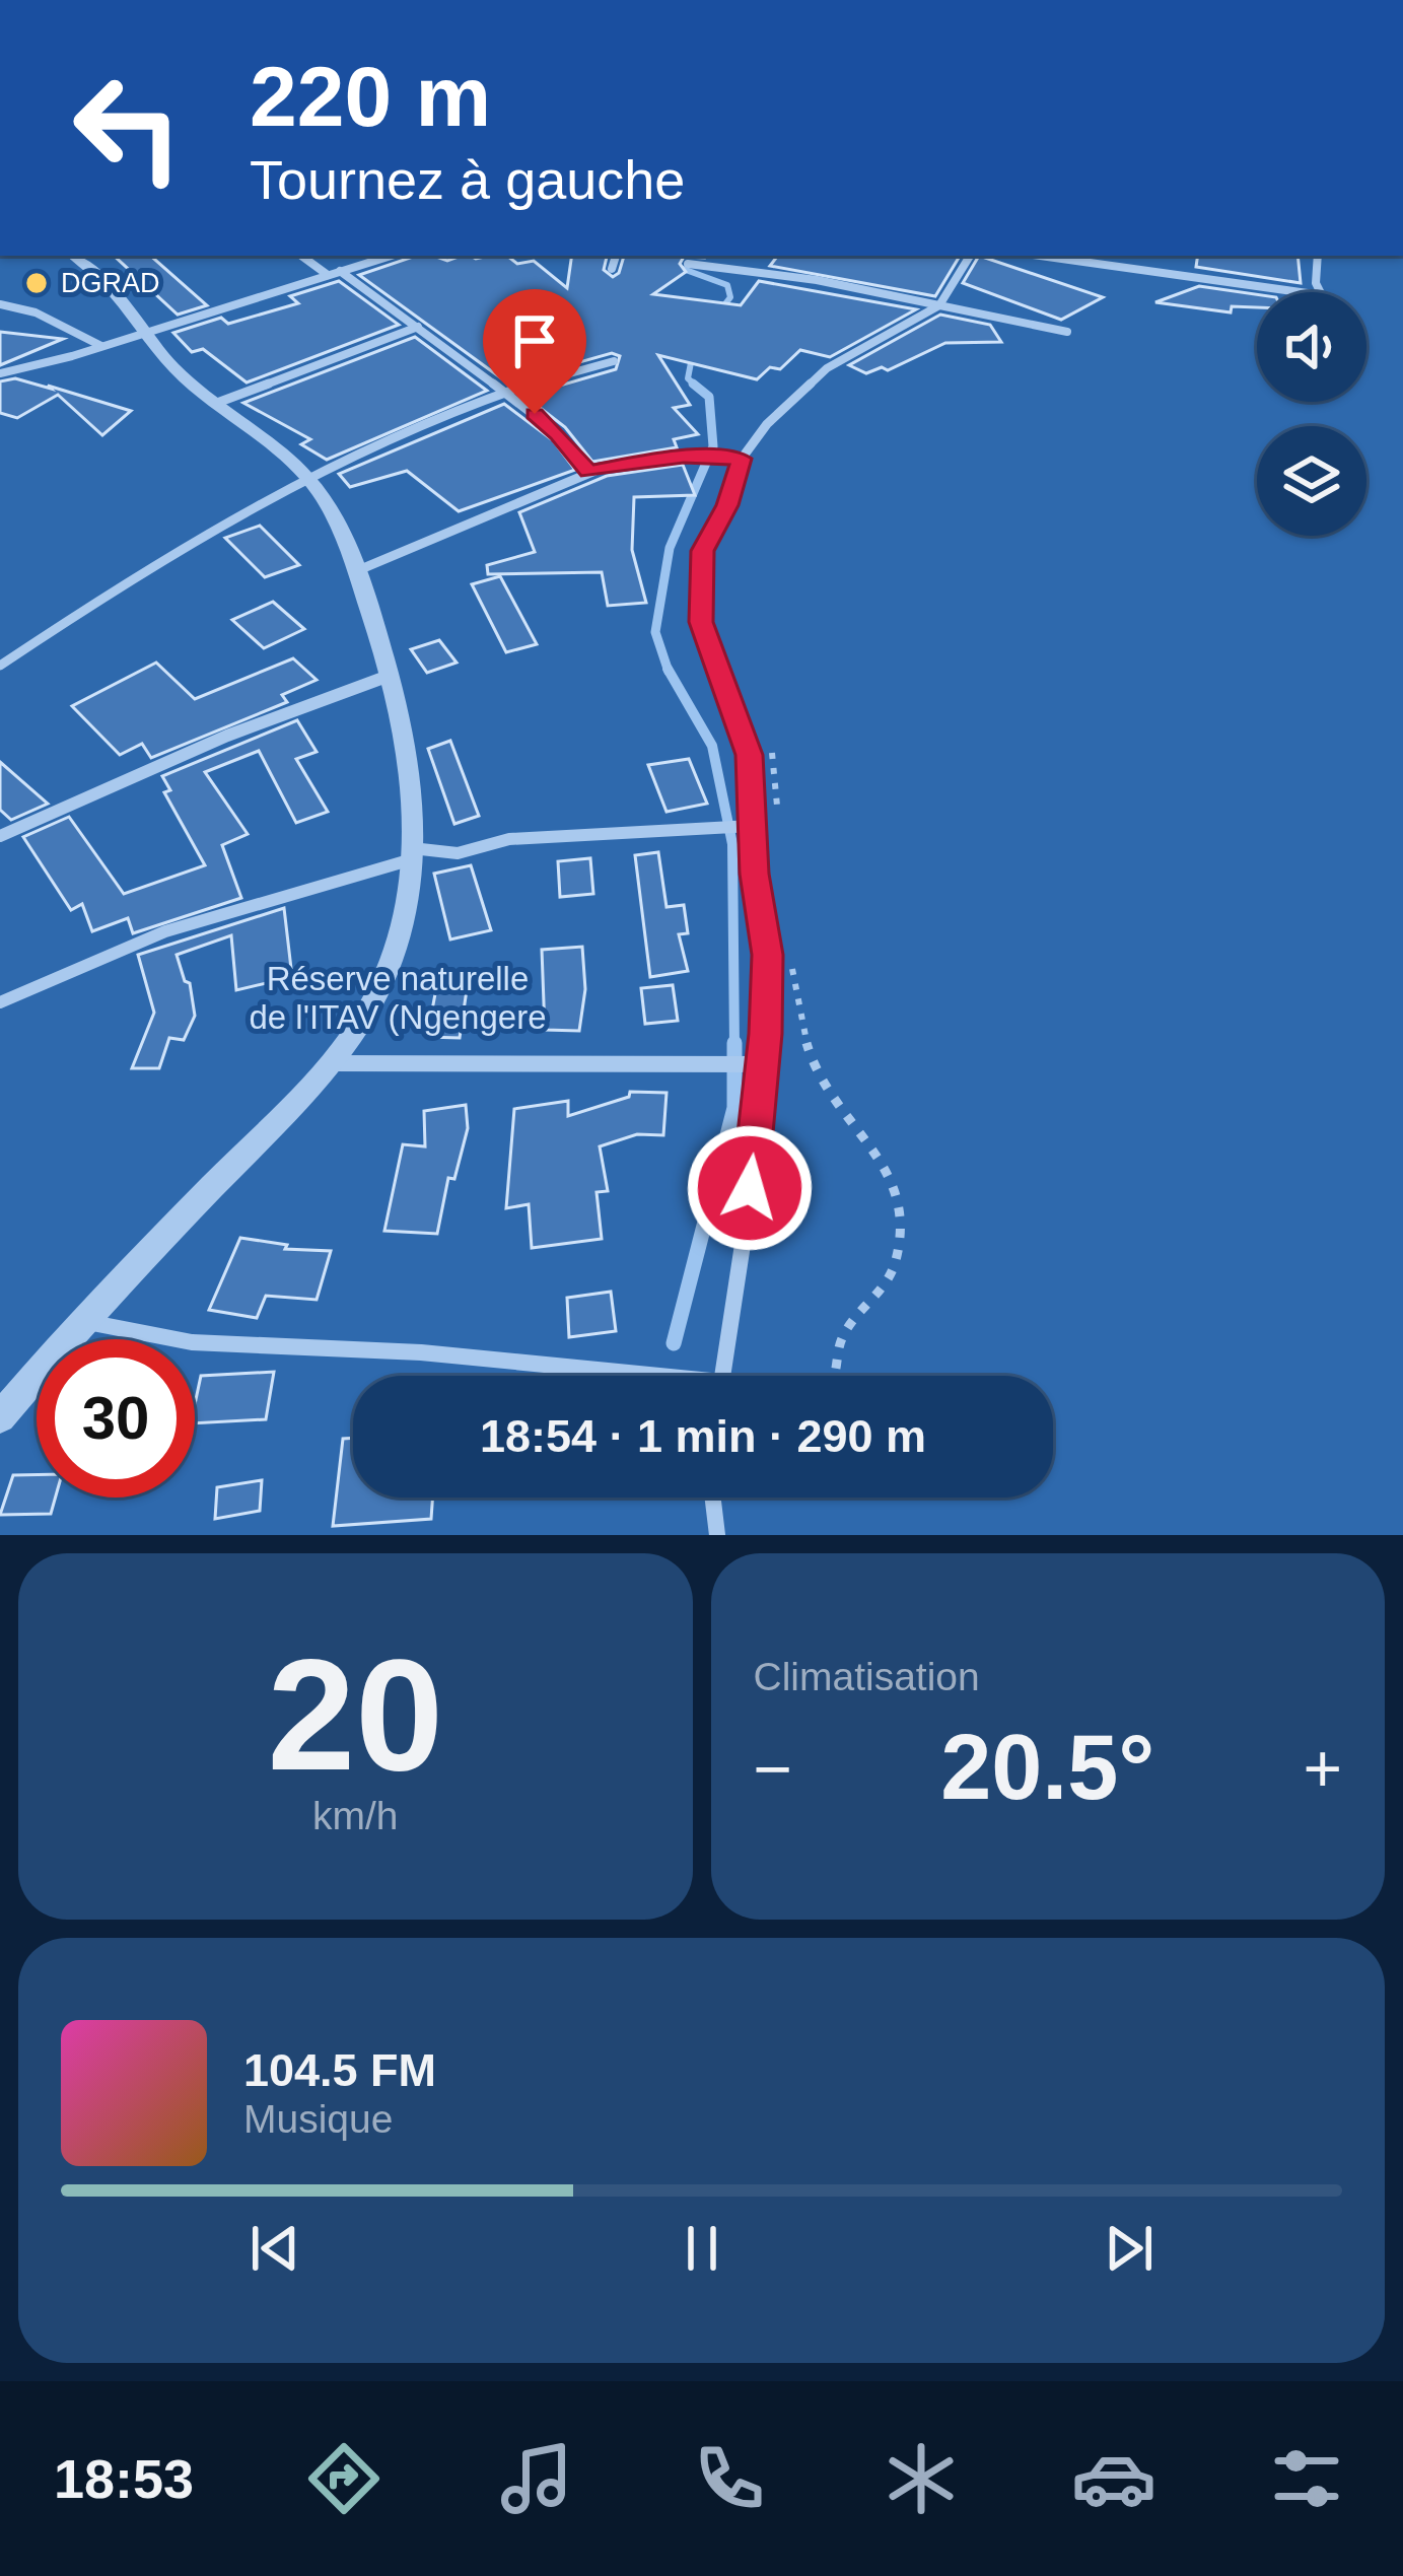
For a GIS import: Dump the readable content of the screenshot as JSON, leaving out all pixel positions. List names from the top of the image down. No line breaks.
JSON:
{"parks":["Réserve naturelle de l'ITAV (Ngengere"],"places":["DGRAD"],"page":{"turn":["220 m","Tournez à gauche"],"limit":"30","trip":"18:54 · 1 min · 290 m","tile":[["20","km/h"],"Climatisation"],"heat":["−","20.5°","+"],"song":["104.5 FM","Musique"],"tabs":"18:53"}}
